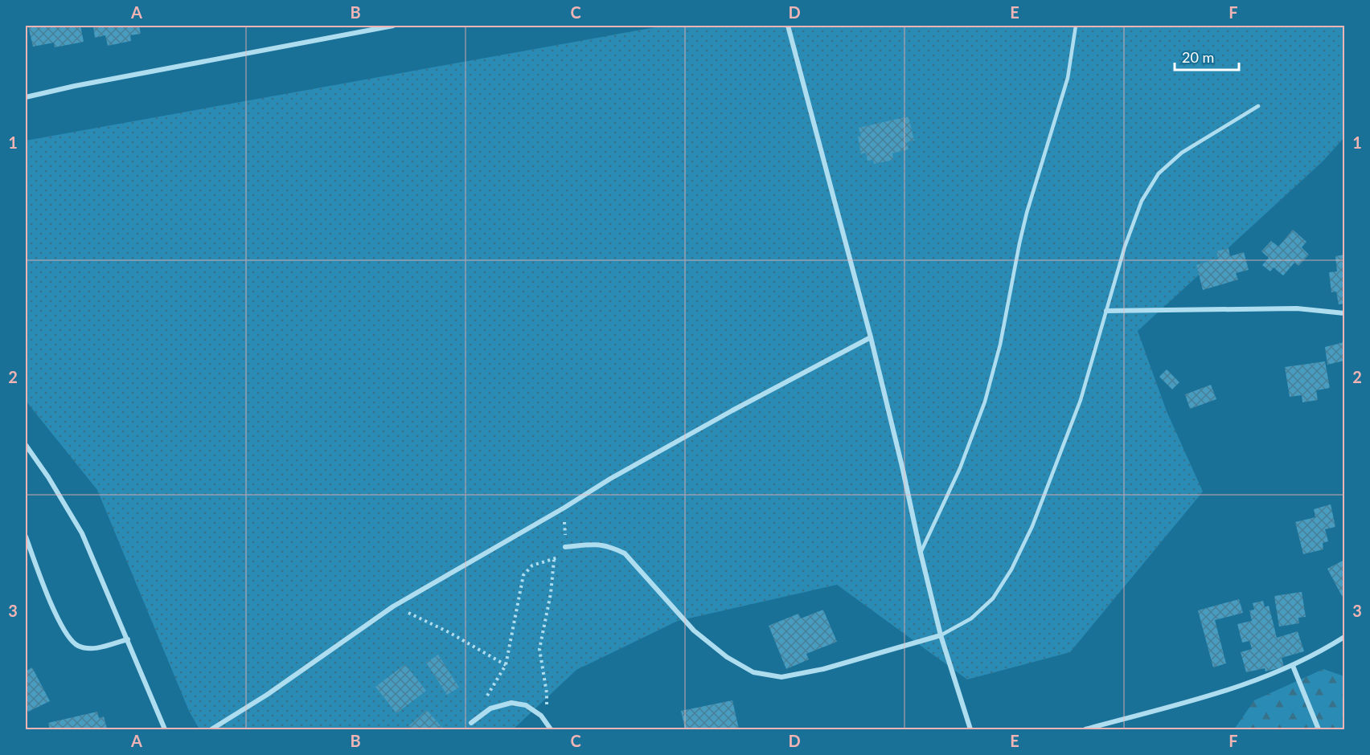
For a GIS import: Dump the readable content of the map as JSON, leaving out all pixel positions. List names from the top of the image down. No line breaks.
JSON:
{"scale_bar":"20 m","grid":{"columns":["A","B","C","D","E","F"],"rows":["1","2","3"]}}
